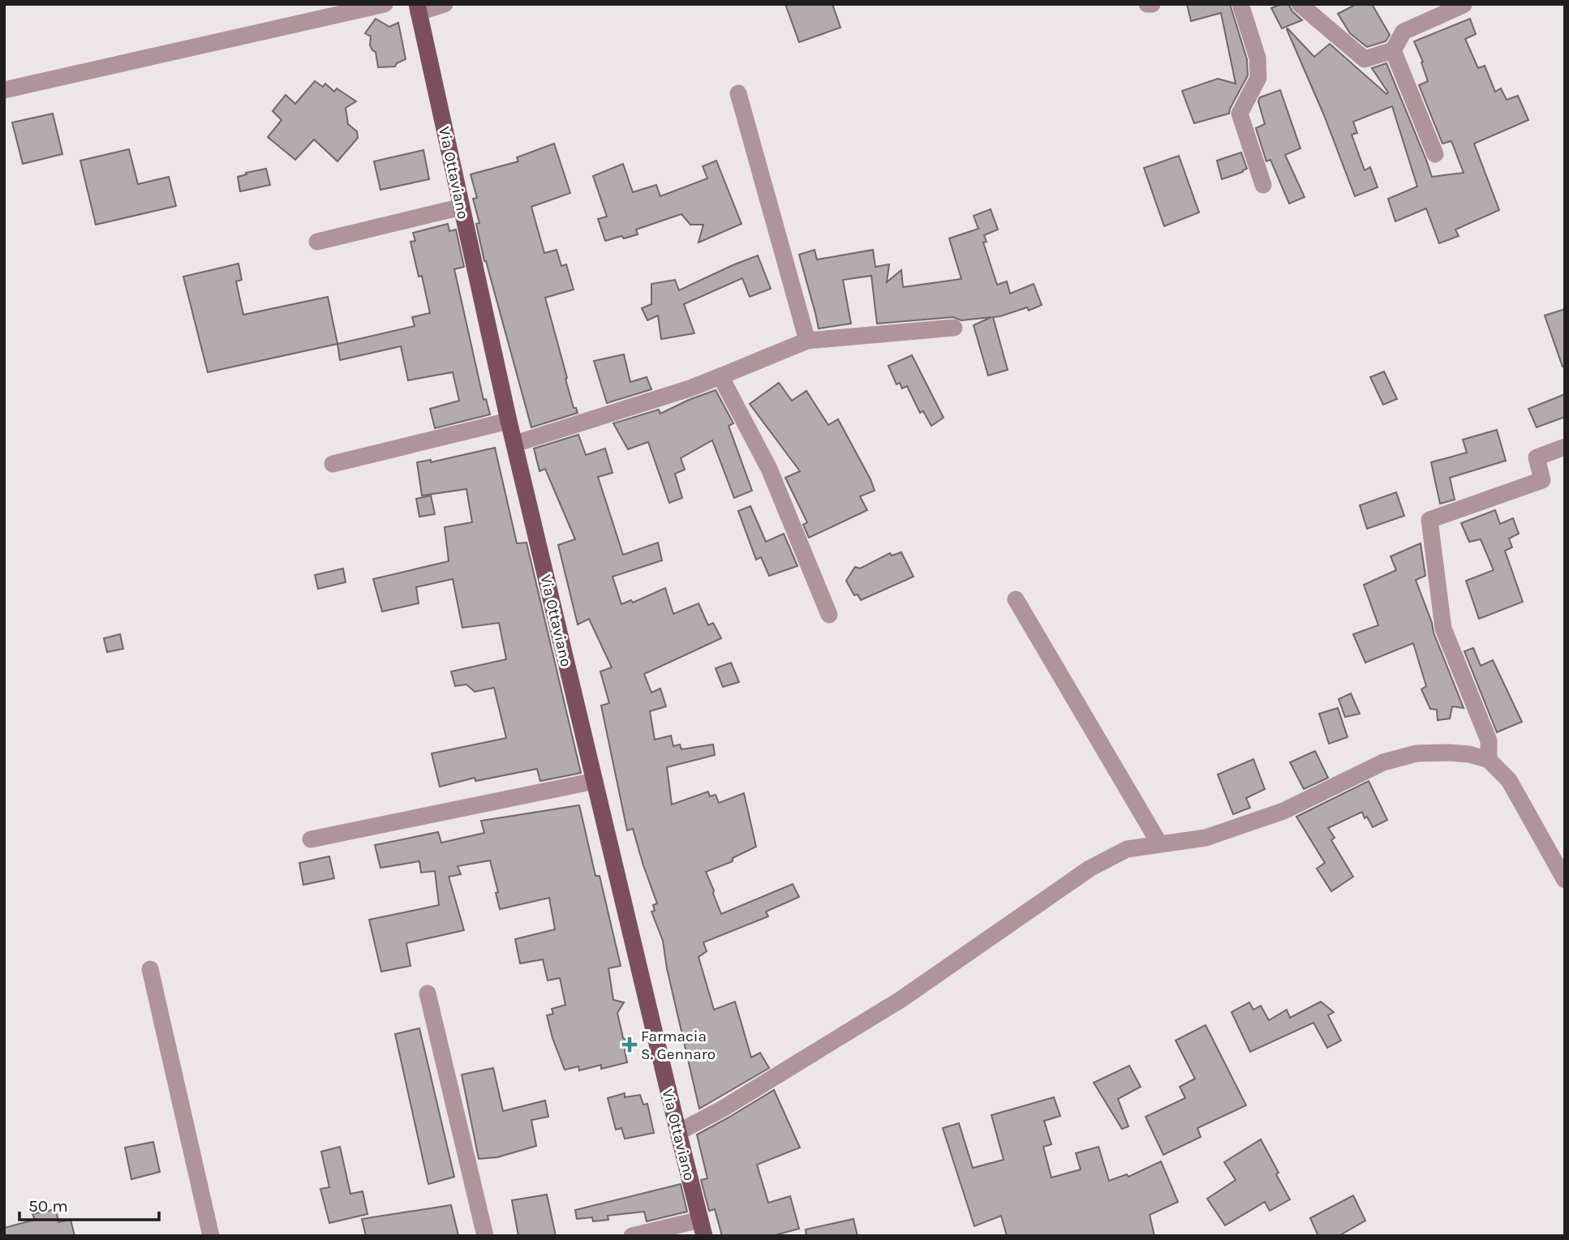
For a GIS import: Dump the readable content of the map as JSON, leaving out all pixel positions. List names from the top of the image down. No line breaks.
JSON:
{"streets":{"main road":["Via Ottaviano"]},"places":{"health":["Farmacia S. Gennaro"]},"scale_bar":"50 m"}
